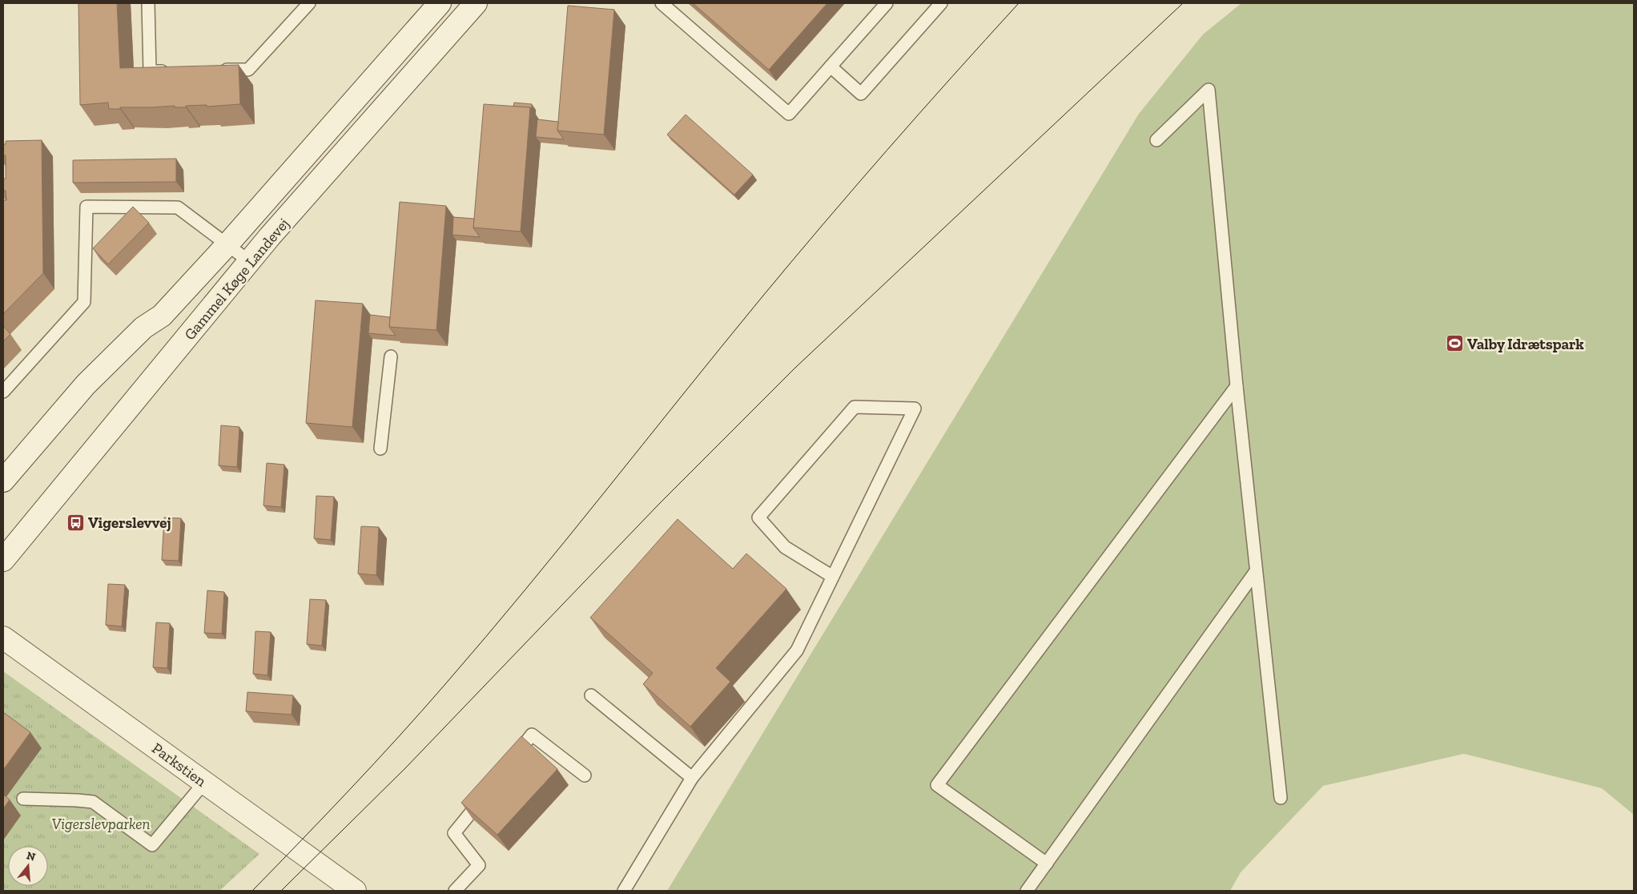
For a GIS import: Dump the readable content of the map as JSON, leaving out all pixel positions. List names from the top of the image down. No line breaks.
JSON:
{"streets":{"main road":["Gammel Køge Landevej","Parkstien"]},"parks":["Vigerslevparken"],"places":{"sports":["Valby Idrætspark"],"bus stop":["Vigerslevvej"]},"north":"top"}
